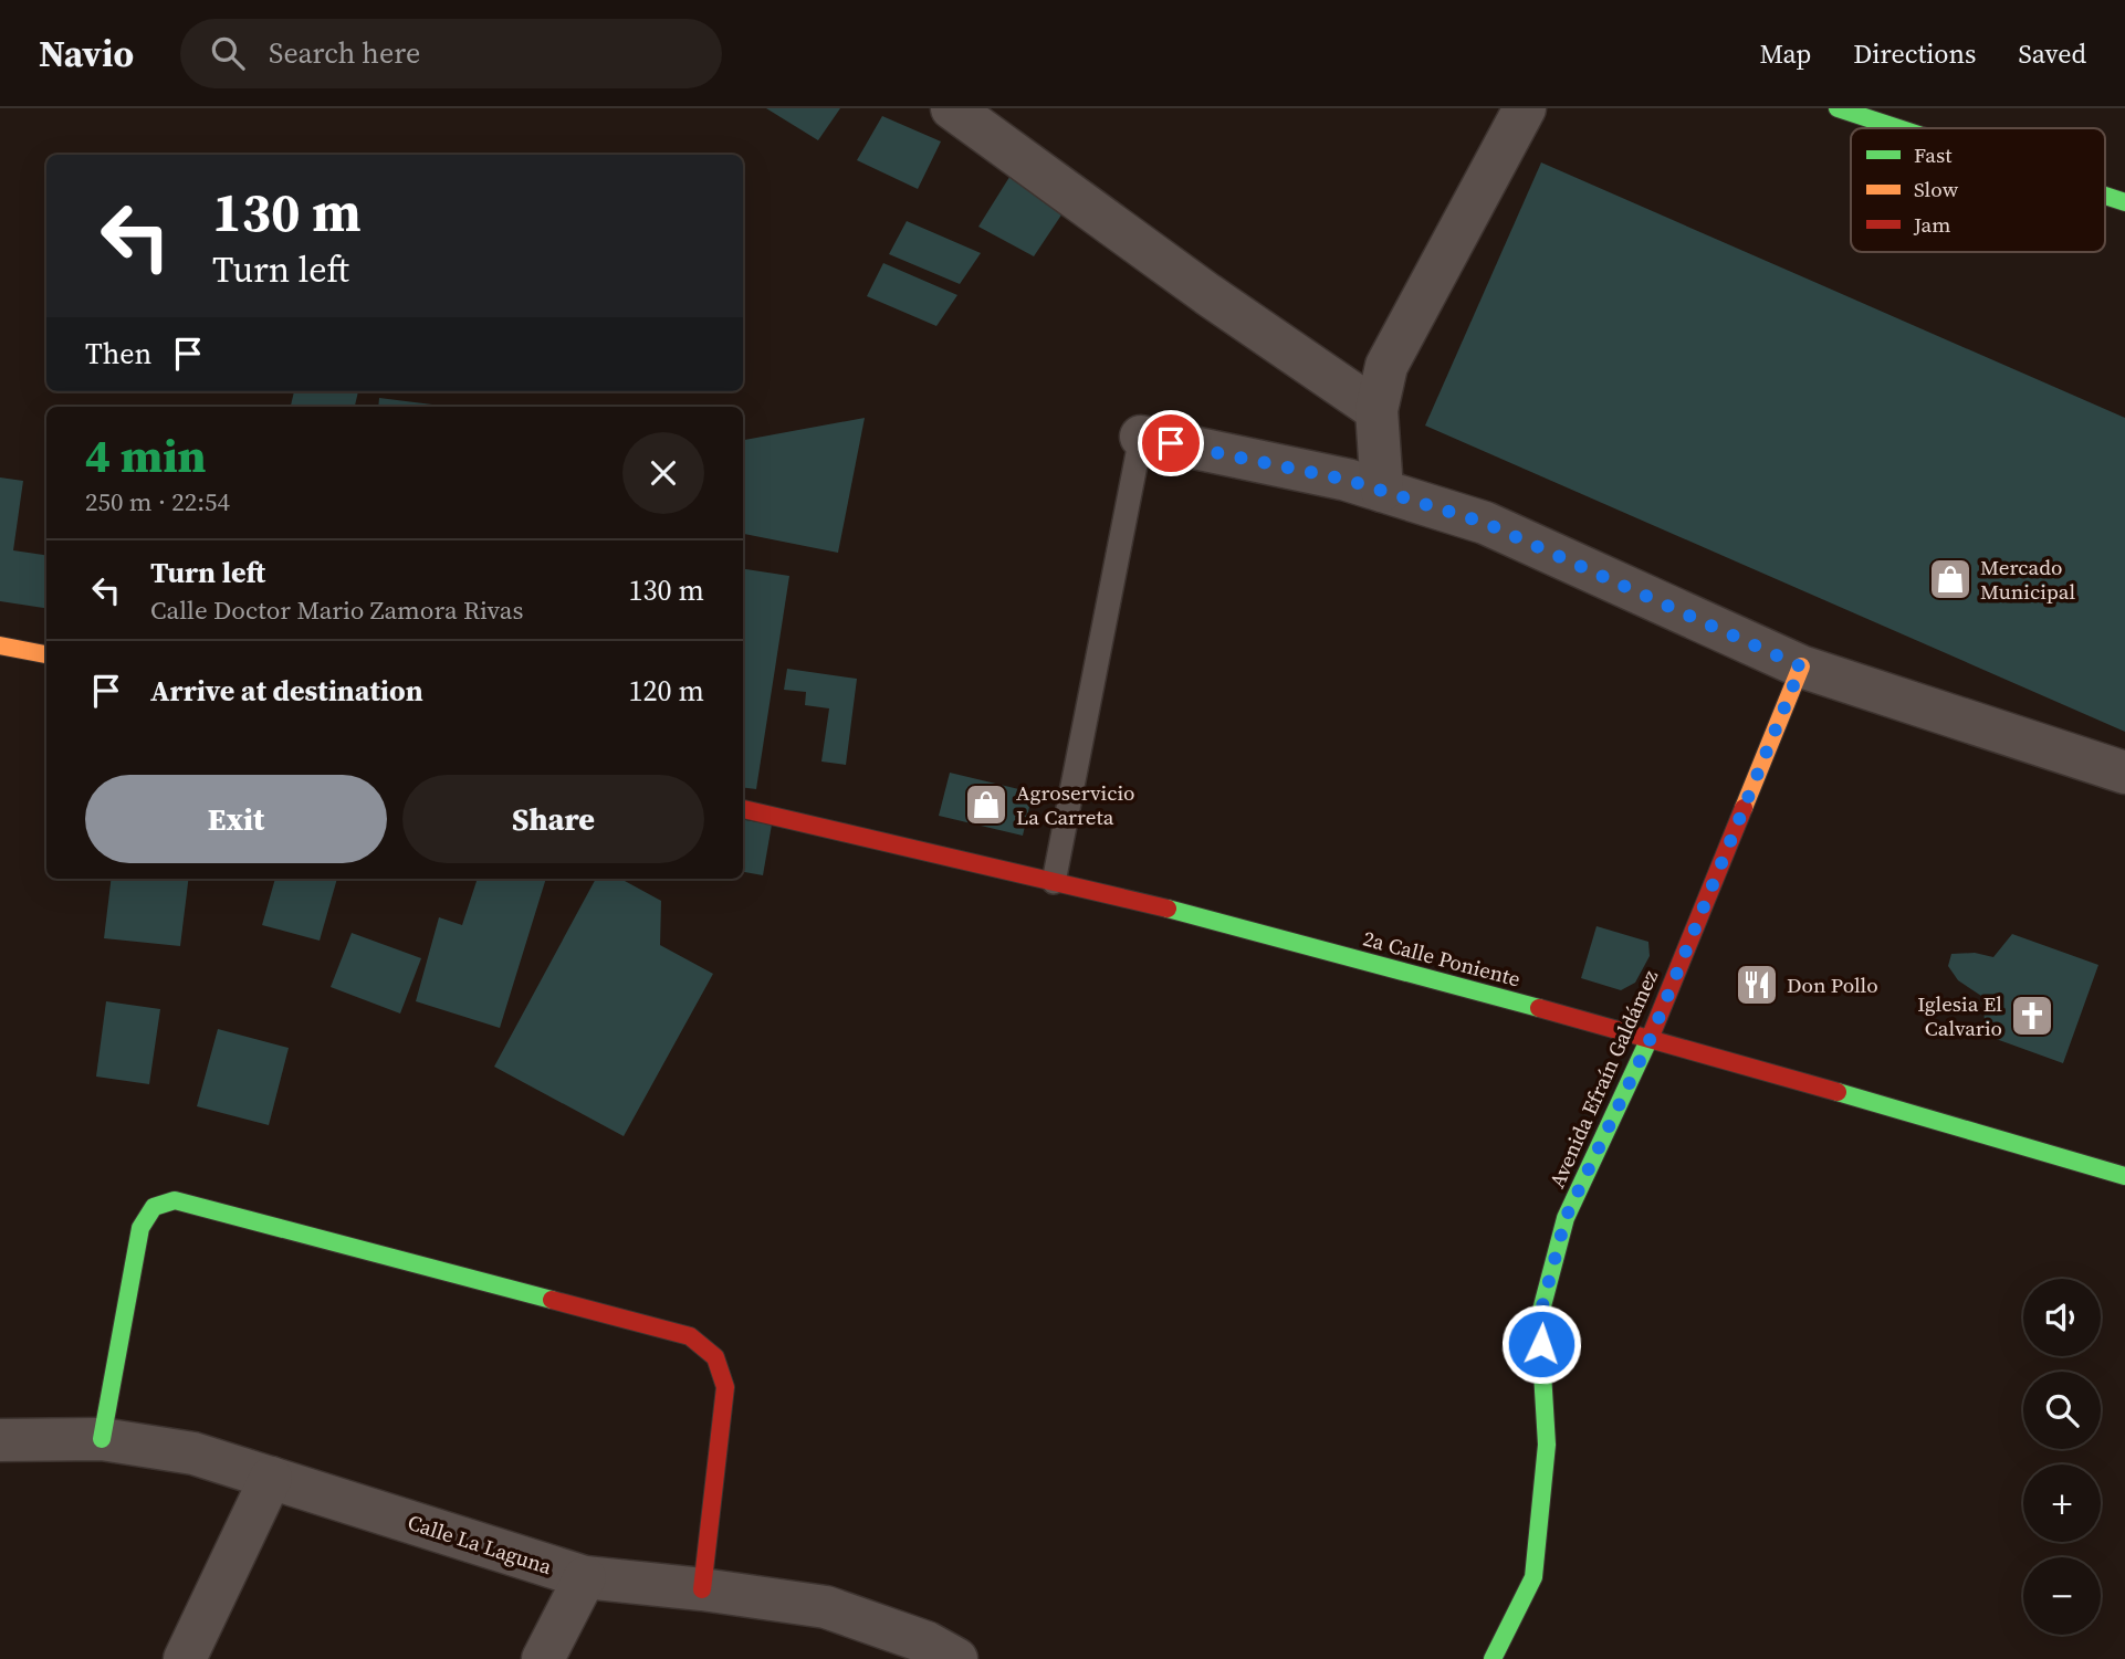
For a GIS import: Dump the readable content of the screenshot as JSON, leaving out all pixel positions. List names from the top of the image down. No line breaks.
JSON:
{"streets":{"street":["2a Calle Poniente","Avenida Efraín Galdámez","Calle La Laguna"]},"crossings":[["2a Calle Poniente","Avenida Efraín Galdámez"]],"places":{"shop":["Mercado Municipal","Agroservicio La Carreta"],"restaurant":["Don Pollo"],"church":["Iglesia El Calvario"]},"legend":["Fast","Slow","Jam"],"page":{"header":"Navio","search":"Search here","nav":["Map","Directions","Saved"],"turn":["130 m","Turn left"],"then":"Then","heading":["4 min","250 m · 22:54"],"list":[{"name":"Turn left","note":"Calle Doctor Mario Zamora Rivas","value":"130 m"},{"name":"Arrive at destination","value":"120 m"}],"buttons":["Exit","Share"],"map_buttons":["+","−"]}}
